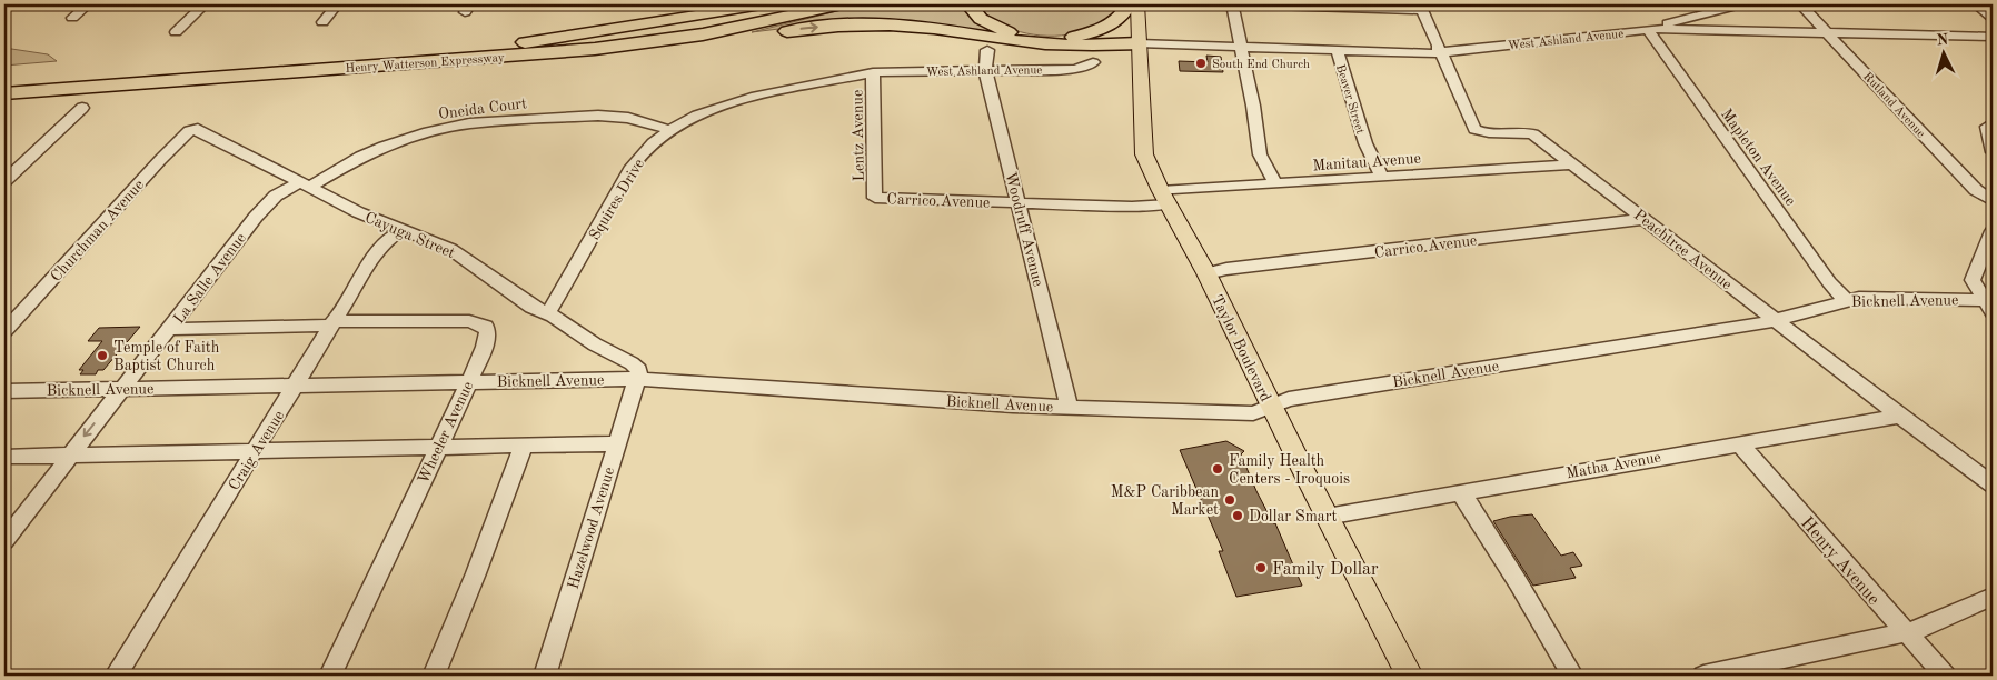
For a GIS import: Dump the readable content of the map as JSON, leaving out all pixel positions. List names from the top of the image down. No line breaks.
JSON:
{"streets":{"highway":["Henry Watterson Expressway"],"main road":["Taylor Boulevard"],"street":["West Ashland Avenue","Beaver Street","Rutland Avenue","Oneida Court","Lentz Avenue","Mapleton Avenue","Manitau Avenue","Squires Drive","Carrico Avenue","Woodruff Avenue","Churchman Avenue","Cayuga Street","Peachtree Avenue","La Salle Avenue","Bicknell Avenue","Wheeler Avenue","Craig Avenue","Matha Avenue","Hazelwood Avenue","Henry Avenue"]},"crossings":[["West Ashland Avenue","Beaver Street"],["West Ashland Avenue","Rutland Avenue"],["West Ashland Avenue","Lentz Avenue"],["West Ashland Avenue","Mapleton Avenue"],["West Ashland Avenue","Squires Drive"],["West Ashland Avenue","Woodruff Avenue"],["West Ashland Avenue","Peachtree Avenue"],["West Ashland Avenue","Taylor Boulevard"],["Beaver Street","Manitau Avenue"],["Oneida Court","Squires Drive"],["Oneida Court","Cayuga Street"],["Oneida Court","La Salle Avenue"],["Lentz Avenue","Squires Drive"],["Lentz Avenue","Carrico Avenue"],["Mapleton Avenue","Bicknell Avenue"],["Manitau Avenue","Carrico Avenue"],["Manitau Avenue","Peachtree Avenue"],["Manitau Avenue","Taylor Boulevard"],["Squires Drive","Cayuga Street"],["Carrico Avenue","Woodruff Avenue"],["Carrico Avenue","Peachtree Avenue"],["Carrico Avenue","Taylor Boulevard"],["Woodruff Avenue","Bicknell Avenue"],["Churchman Avenue","Cayuga Street"],["Cayuga Street","La Salle Avenue"],["Cayuga Street","Bicknell Avenue"],["Cayuga Street","Craig Avenue"],["Cayuga Street","Hazelwood Avenue"],["Peachtree Avenue","Bicknell Avenue"],["Peachtree Avenue","Matha Avenue"],["La Salle Avenue","Bicknell Avenue"],["Bicknell Avenue","Taylor Boulevard"],["Bicknell Avenue","Wheeler Avenue"],["Bicknell Avenue","Craig Avenue"],["Bicknell Avenue","Hazelwood Avenue"],["Taylor Boulevard","Matha Avenue"],["Wheeler Avenue","Craig Avenue"],["Matha Avenue","Henry Avenue"]],"places":["South End Church","Temple of Faith Baptist Church","Family Health Centers - Iroquois","M&P Caribbean Market","Dollar Smart","Family Dollar"],"north":"top"}
